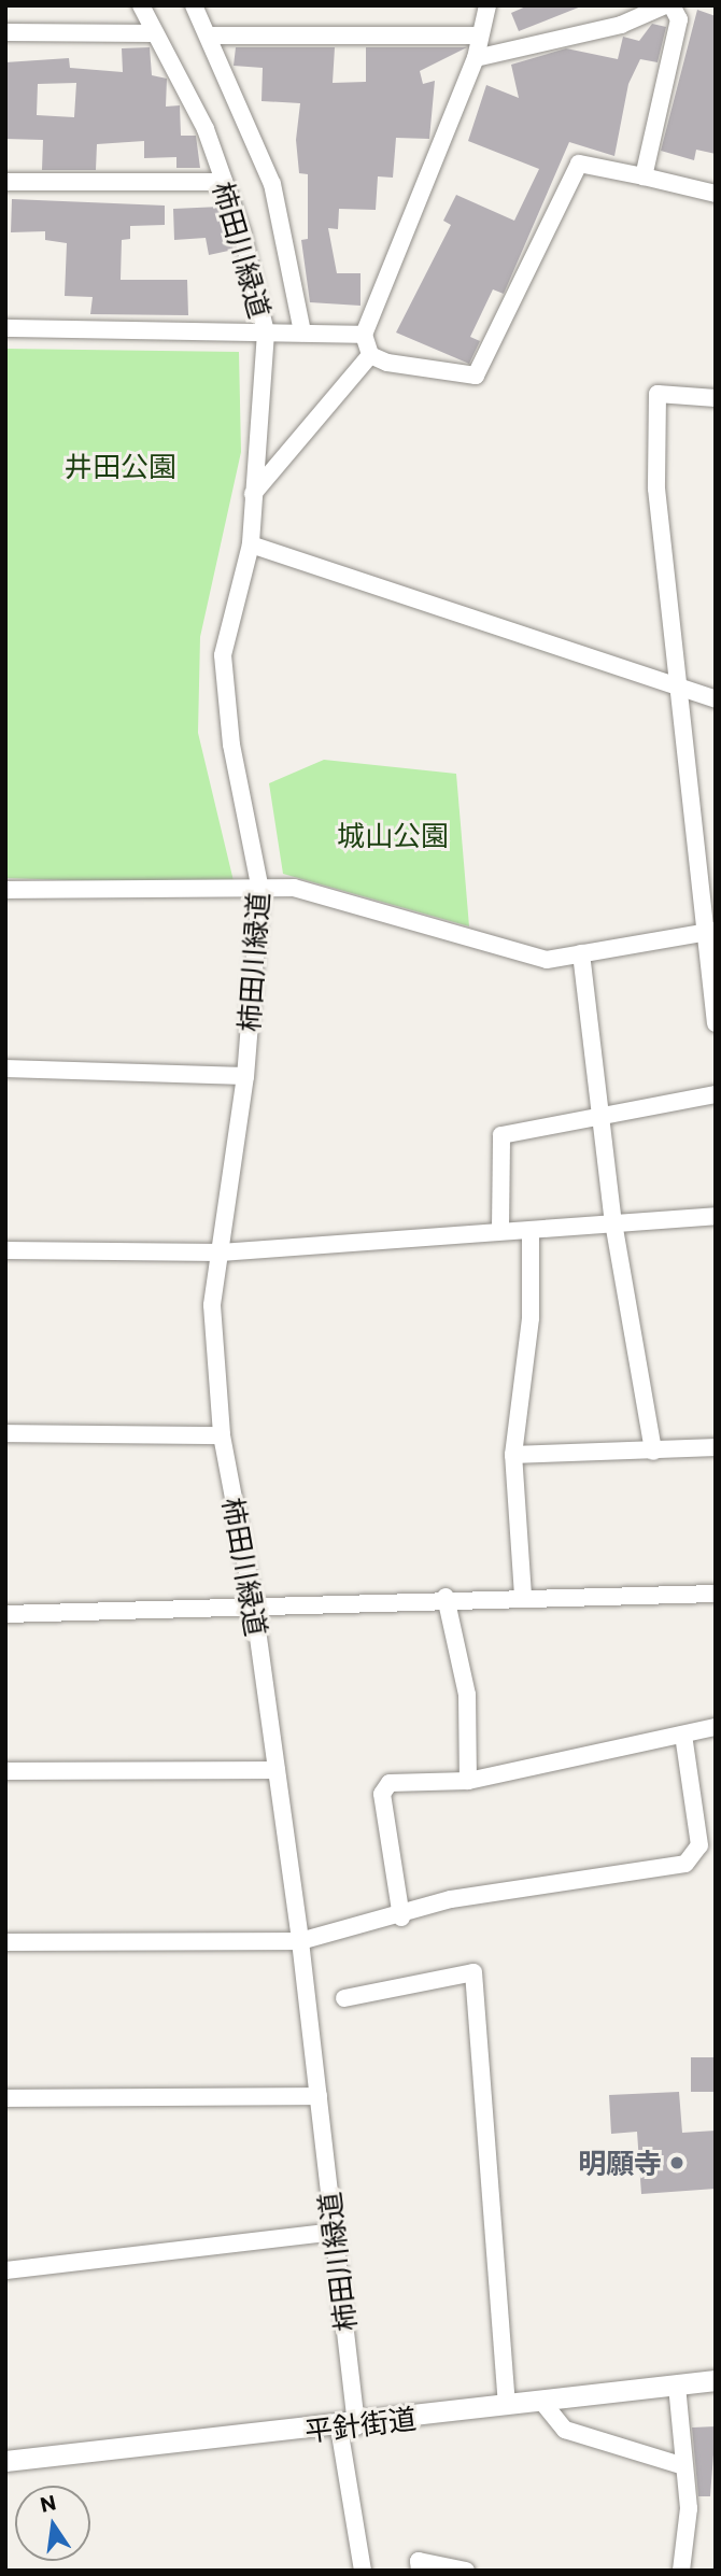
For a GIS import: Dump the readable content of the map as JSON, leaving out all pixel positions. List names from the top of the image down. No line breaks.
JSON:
{"streets":{"street":["柿田川緑道","平針街道"]},"crossings":[["柿田川緑道","平針街道"]],"parks":["井田公園","城山公園"],"places":["明願寺"],"north":"top"}
